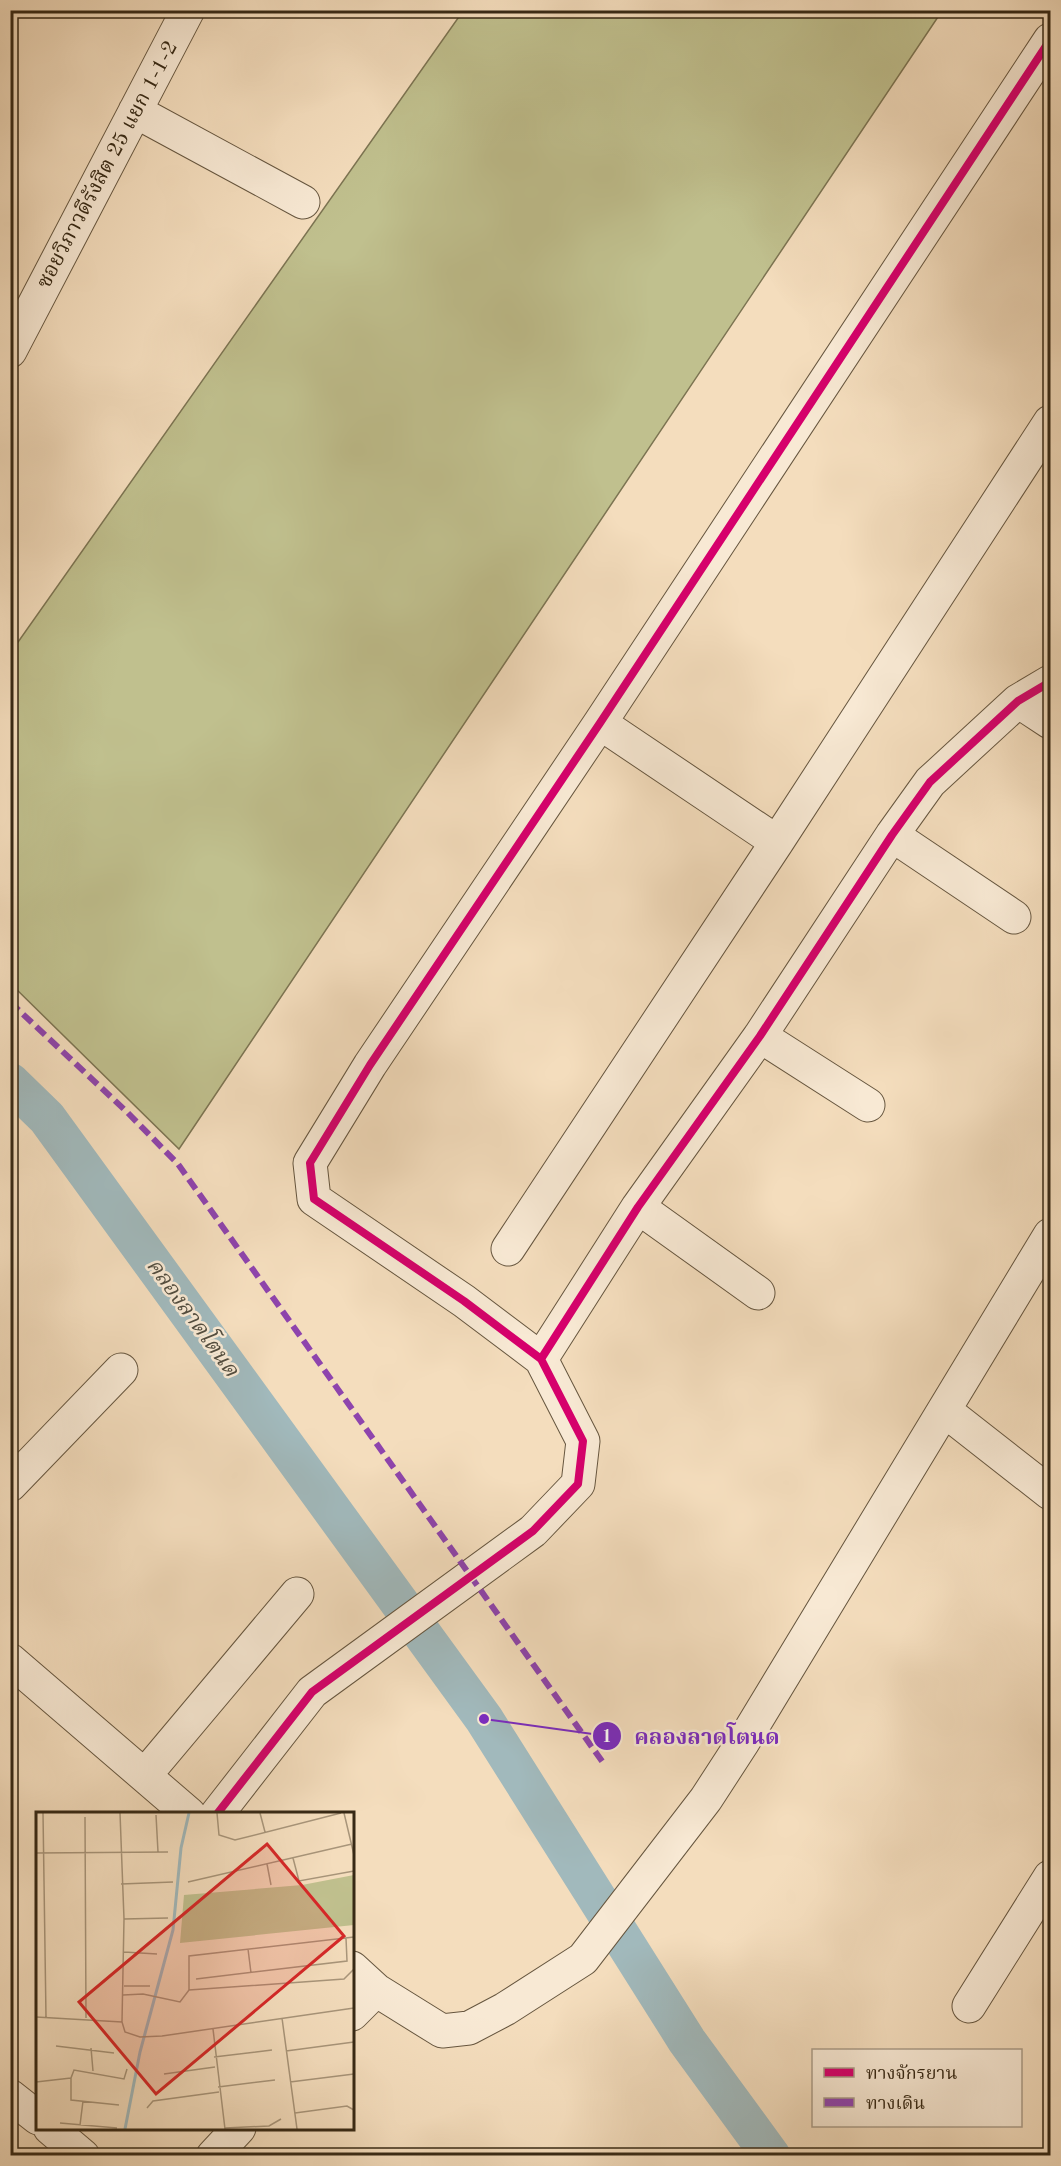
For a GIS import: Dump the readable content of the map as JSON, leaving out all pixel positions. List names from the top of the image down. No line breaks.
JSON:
{"streets":{"street":["ซอยวิภาวดีรังสิต 25 แยก 1-1-2"]},"water":["คลองลาดโตนด"],"places":["คลองลาดโตนด"],"legend":["ทางจักรยาน","ทางเดิน"]}
